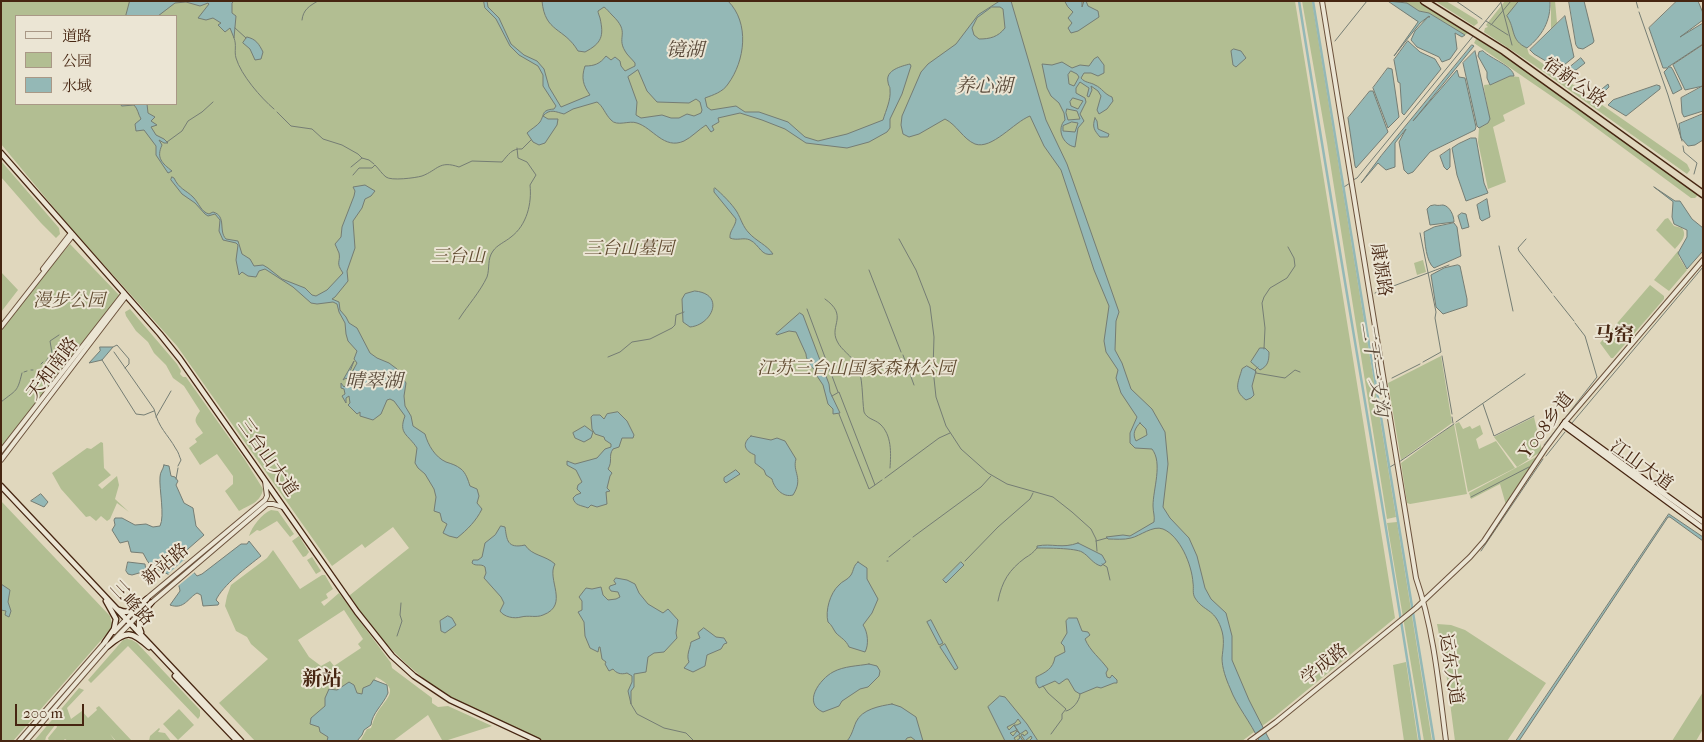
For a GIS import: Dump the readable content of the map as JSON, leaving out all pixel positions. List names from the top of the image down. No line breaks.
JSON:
{"streets":{"highway":["宿新公路"],"main road":["三台山大道","江山大道","三峰路"],"street":["康源路","天和南路","Y008乡道","新站路","学成路","运东大道"]},"crossings":[["康源路","Y008乡道"],["康源路","运东大道"],["天和南路","三台山大道"],["Y008乡道","江山大道"],["Y008乡道","学成路"],["Y008乡道","运东大道"],["三台山大道","新站路"],["新站路","三峰路"]],"districts":["马窑","新站"],"water":["镜湖","养心湖","二干一支沟","晴翠湖"],"parks":["三台山墓园","三台山","漫步公园","江苏三台山国家森林公园"],"legend":["道路","公园","水域"],"scale_bar":"200 m"}
